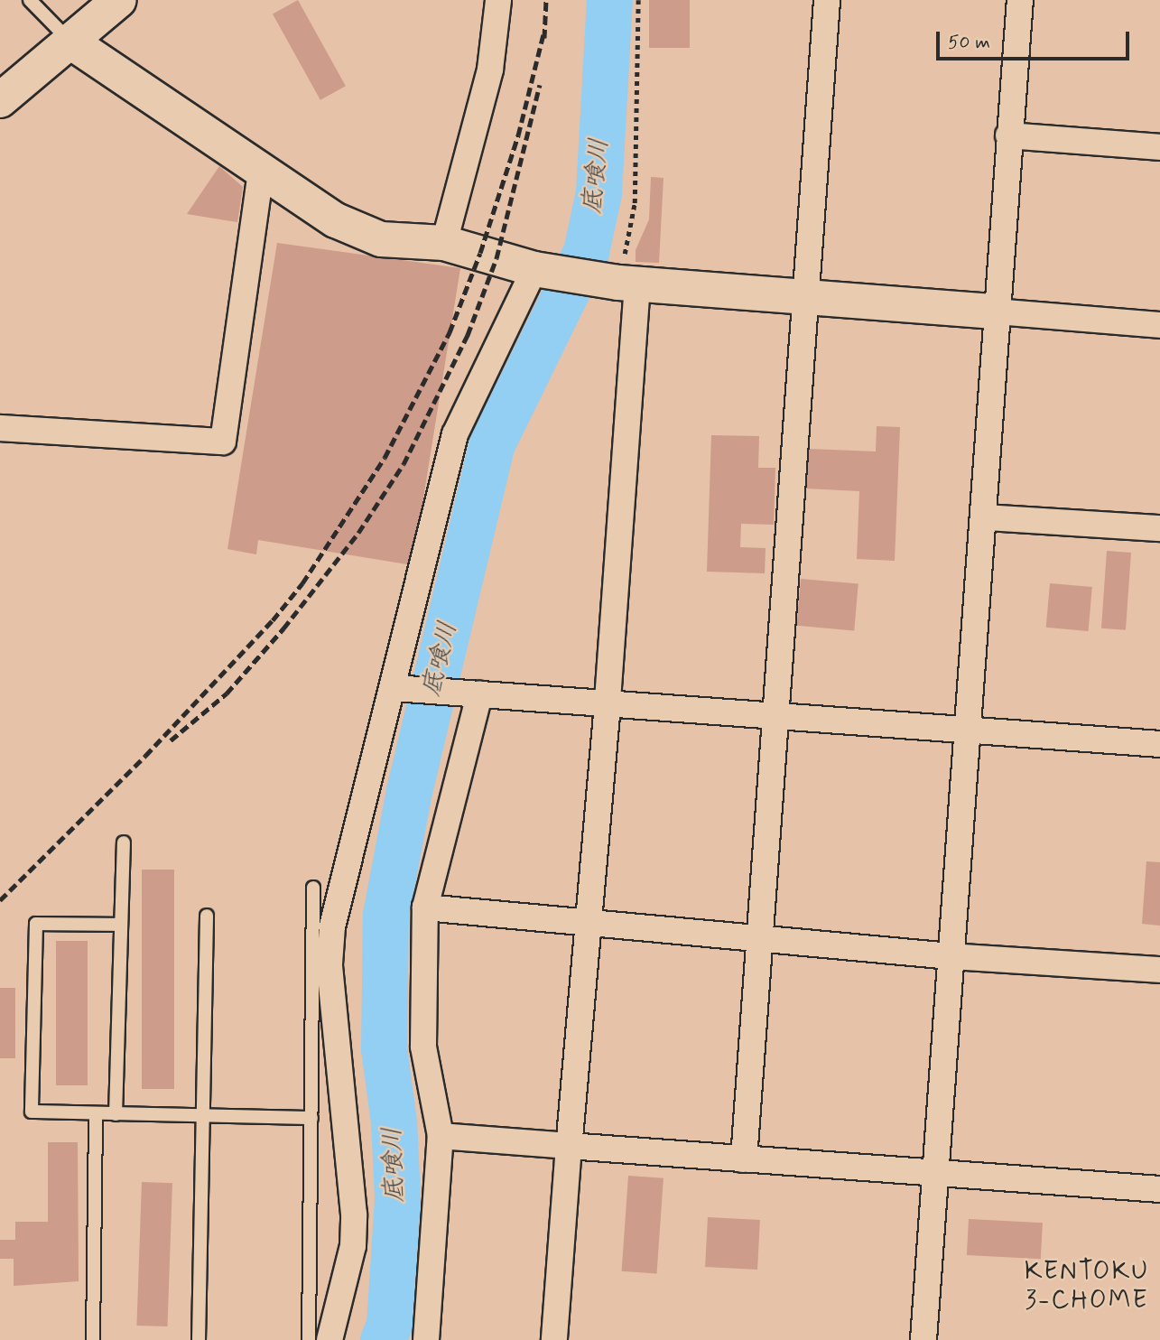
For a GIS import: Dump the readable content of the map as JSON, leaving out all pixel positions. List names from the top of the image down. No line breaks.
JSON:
{"districts":["KENTOKU 3-CHOME"],"water":["底喰川"],"scale_bar":"50 m"}
